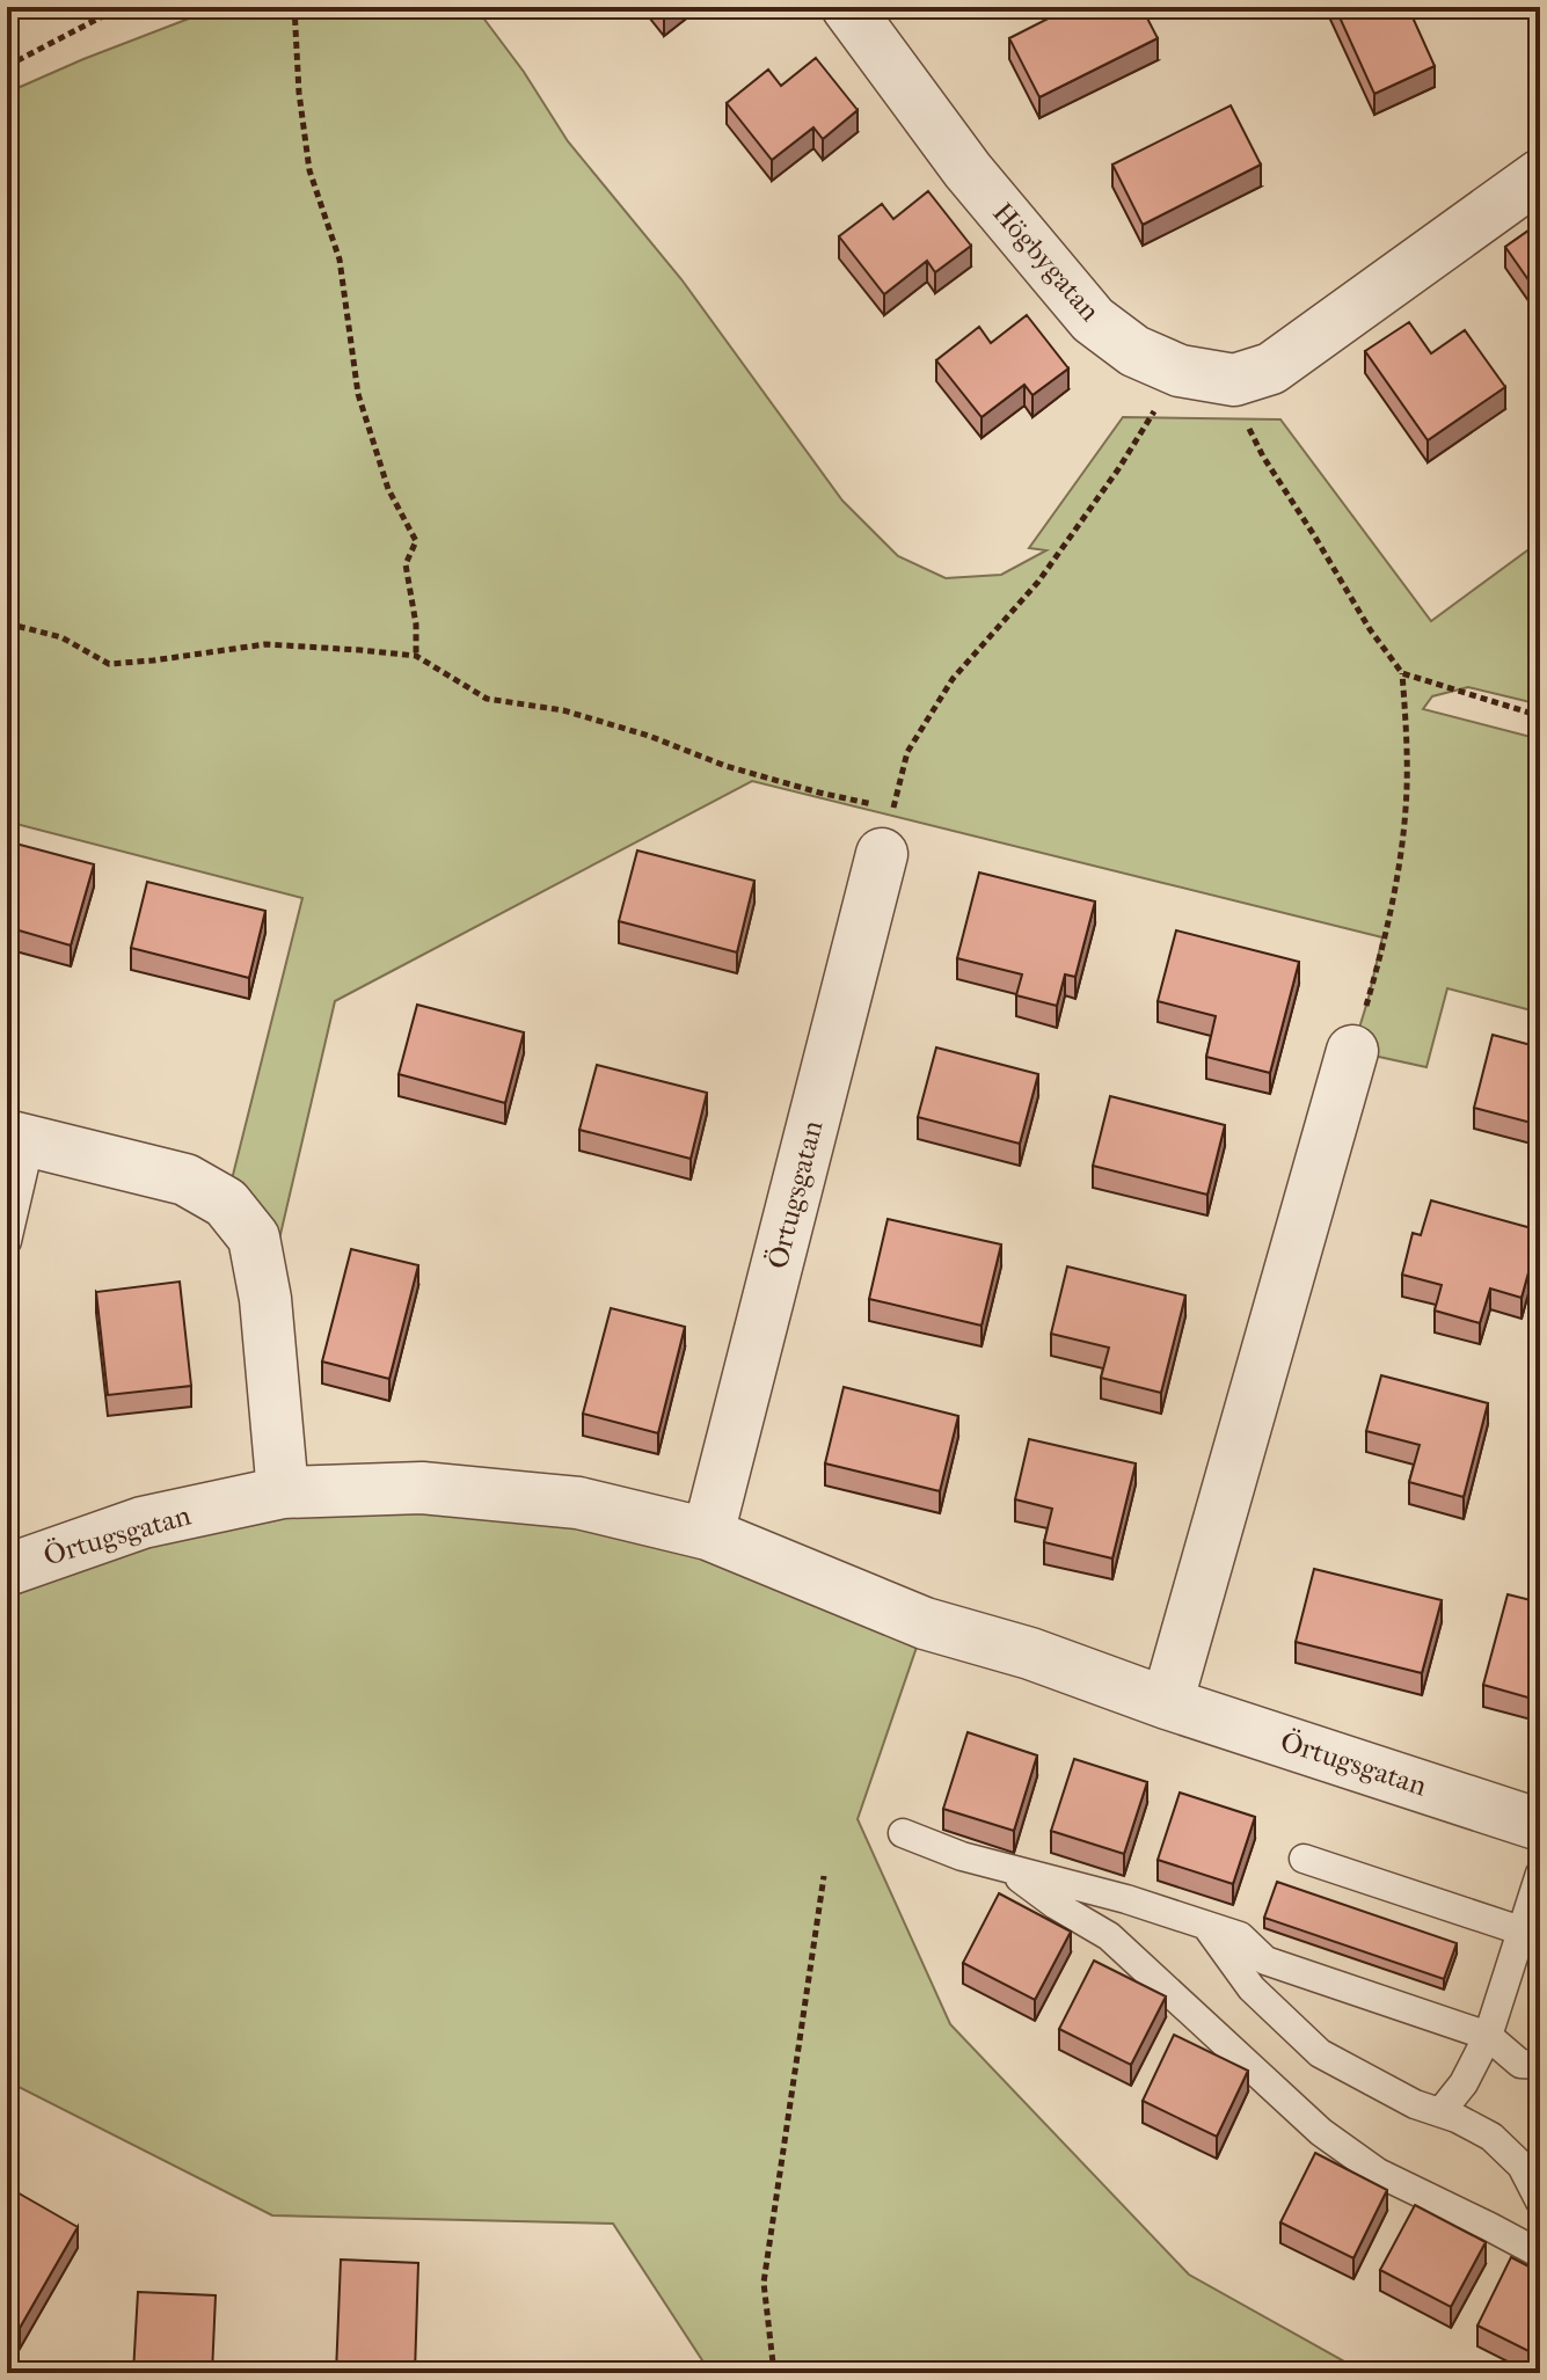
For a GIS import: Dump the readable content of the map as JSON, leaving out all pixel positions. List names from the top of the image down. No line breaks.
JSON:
{"streets":{"street":["Högbygatan","Örtugsgatan"]}}
